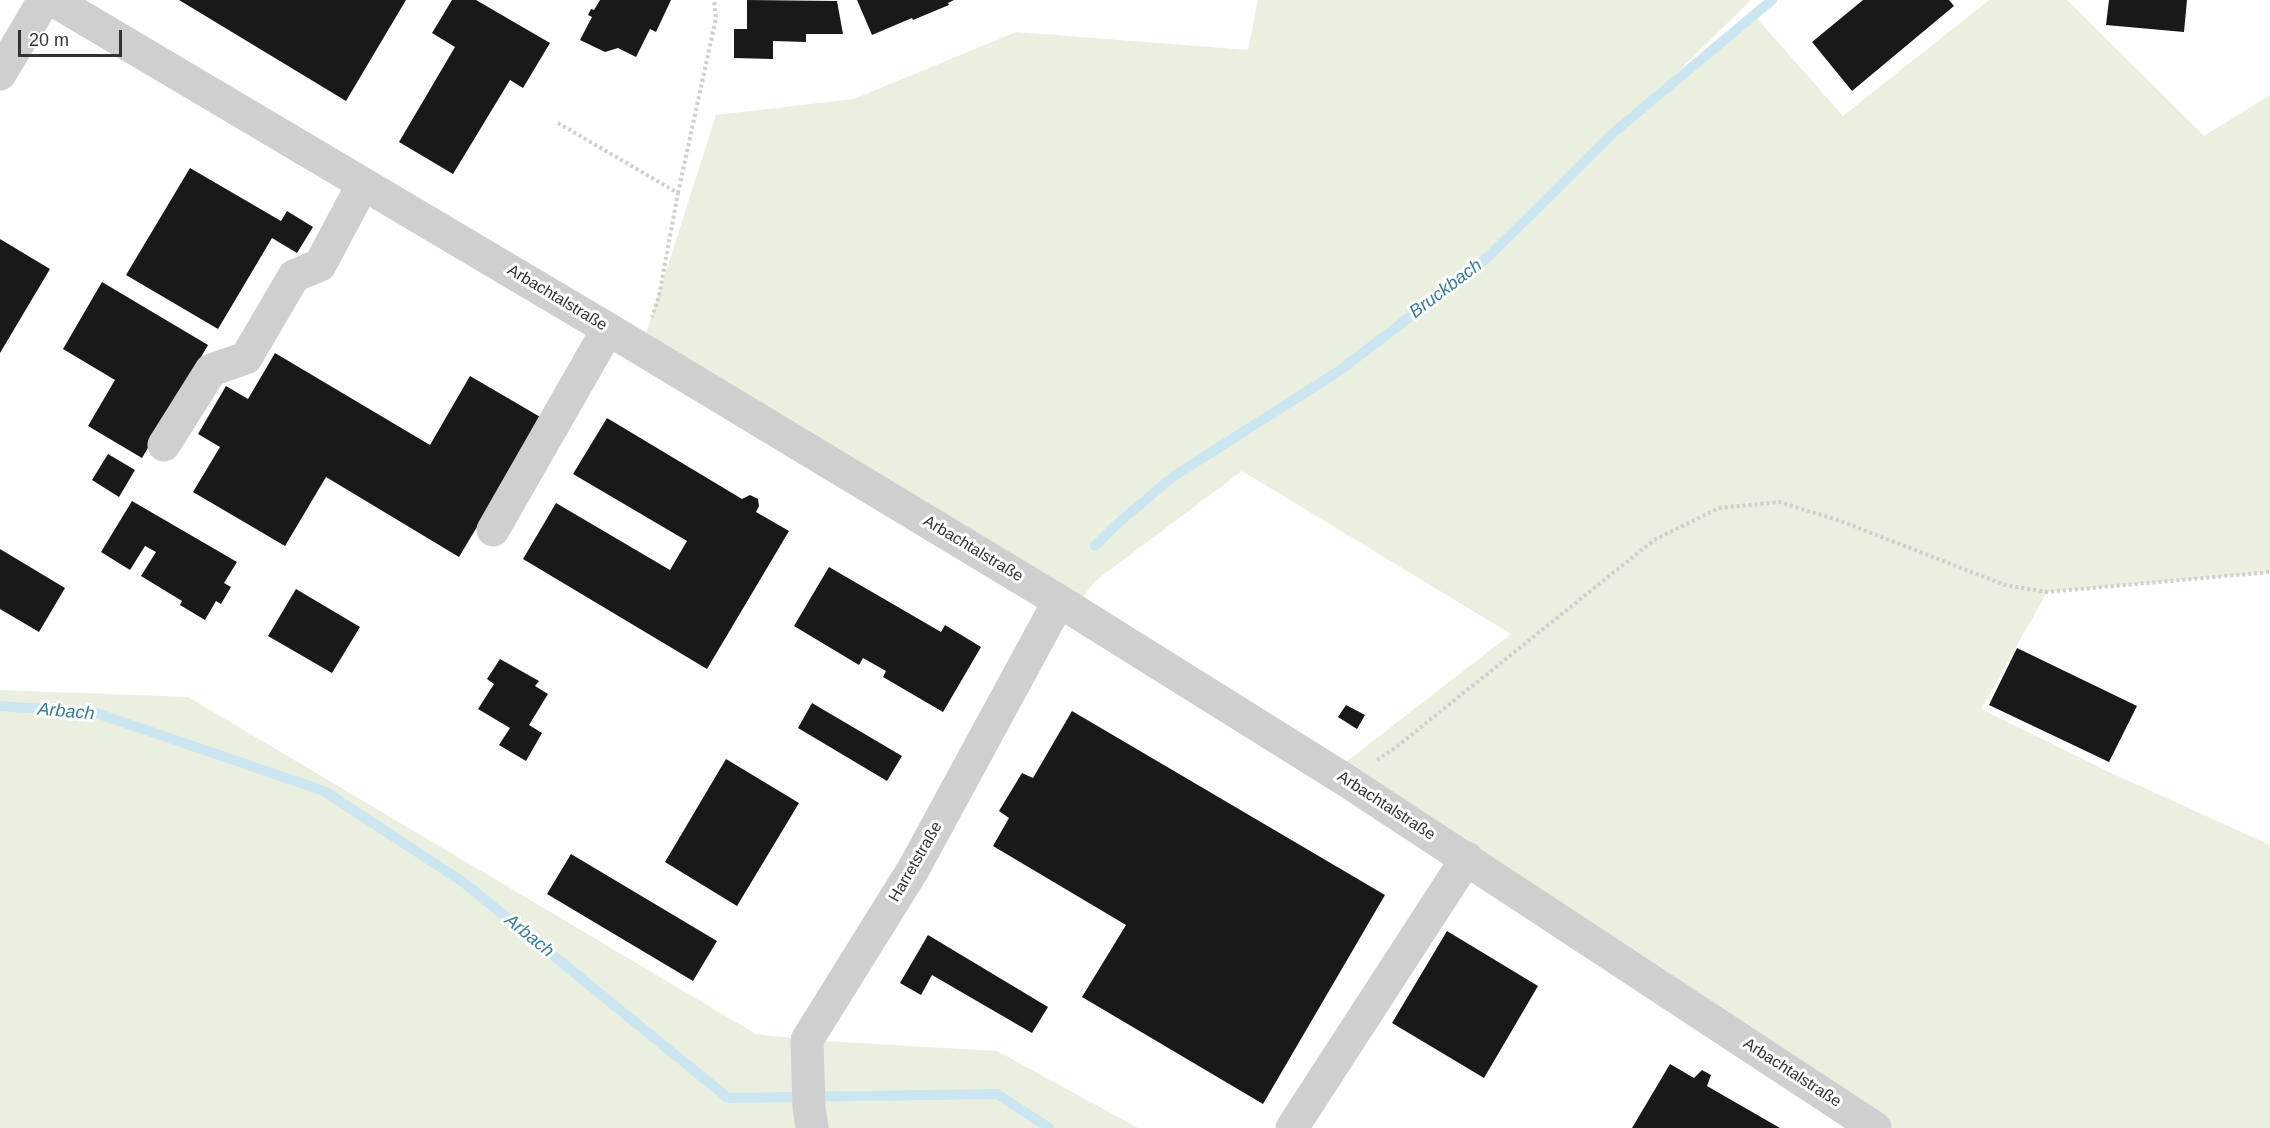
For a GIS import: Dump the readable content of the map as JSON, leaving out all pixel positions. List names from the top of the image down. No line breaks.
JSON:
{"streets":{"street":["Arbachtalstraße","Harretstraße"]},"crossings":[["Arbachtalstraße","Harretstraße"]],"water":["Bruckbach","Arbach"],"scale_bar":"20 m"}
